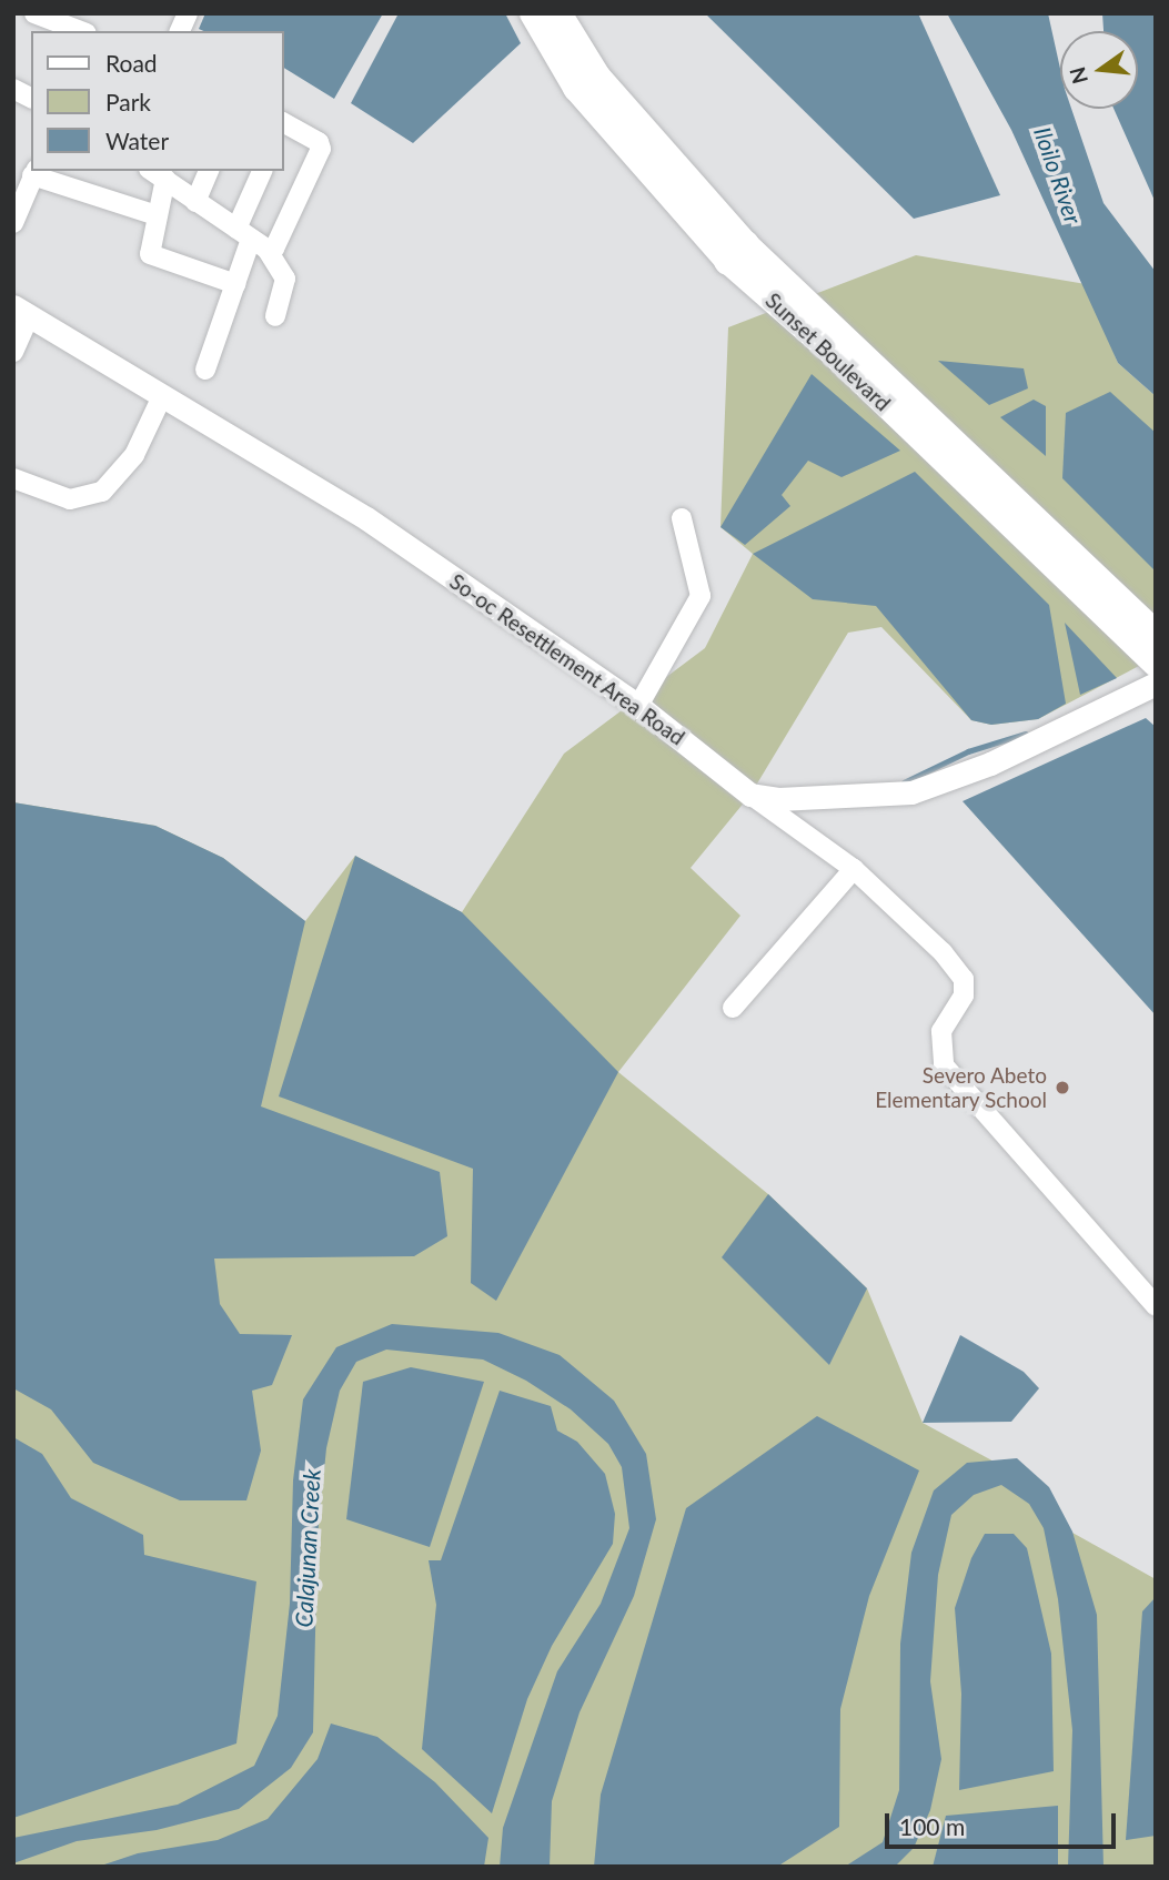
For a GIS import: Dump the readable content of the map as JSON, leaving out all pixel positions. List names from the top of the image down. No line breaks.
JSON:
{"streets":{"main road":["Sunset Boulevard"],"street":["So-oc Resettlement Area Road"]},"water":["Iloilo River","Calajunan Creek"],"places":["Severo Abeto Elementary School"],"legend":["Road","Park","Water"],"scale_bar":"100 m","north":"left"}
